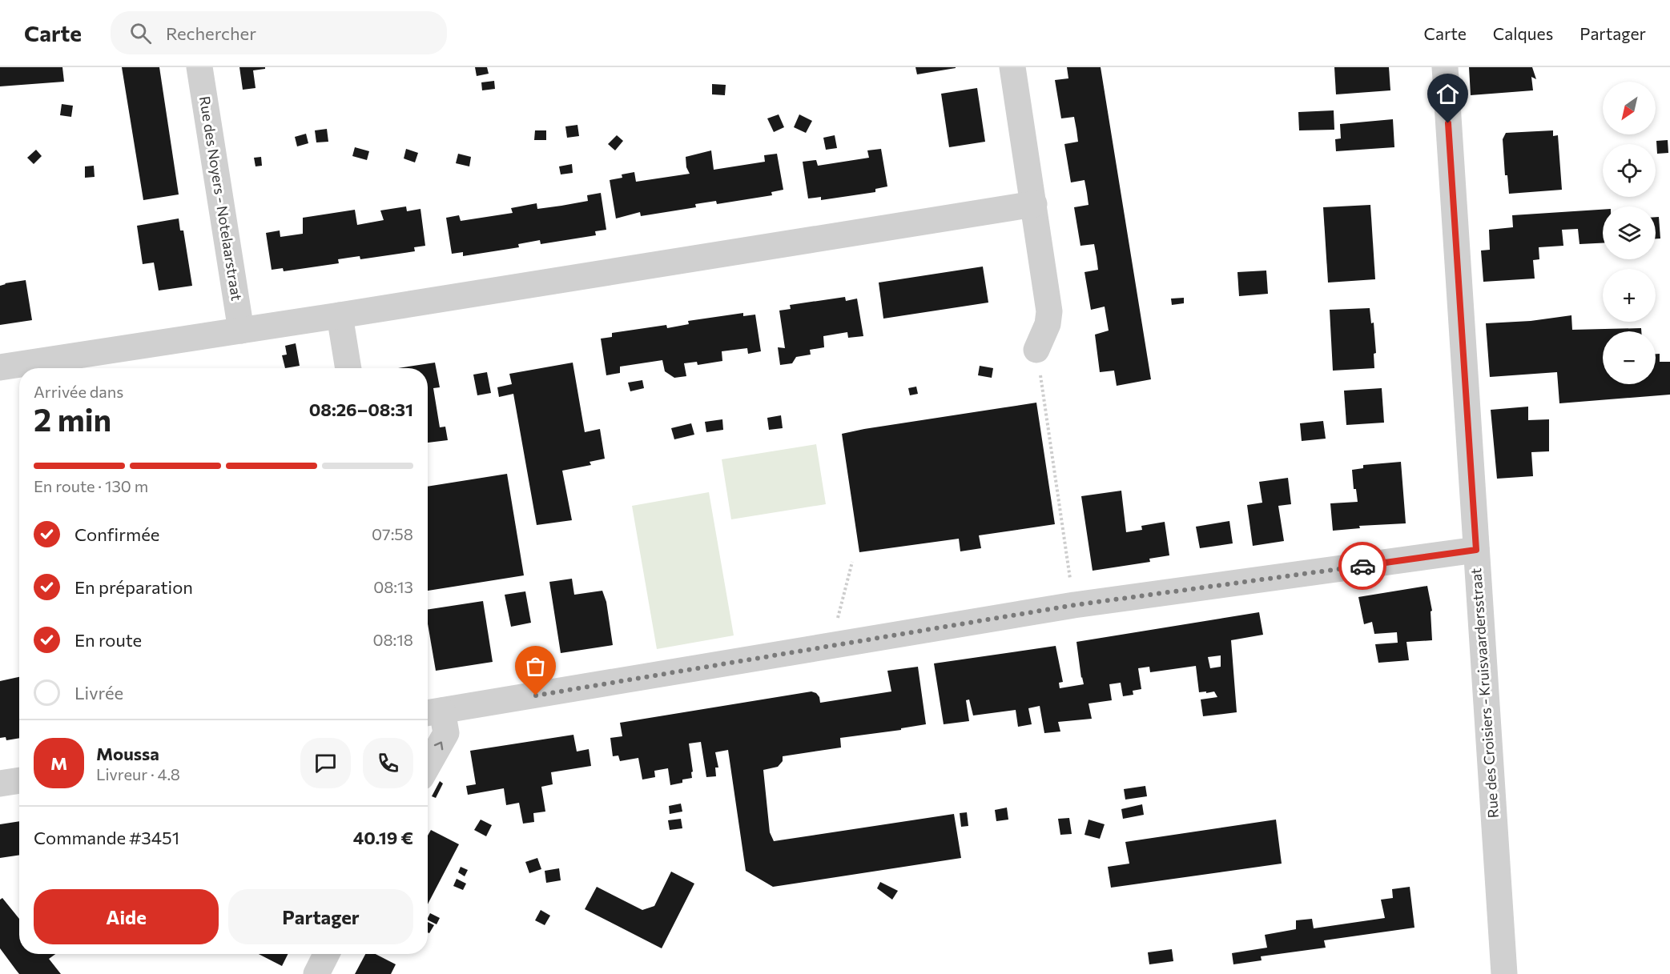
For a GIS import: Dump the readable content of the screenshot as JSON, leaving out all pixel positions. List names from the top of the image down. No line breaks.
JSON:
{"streets":{"street":["Rue des Noyers - Notelaarstraat","Rue des Croisiers - Kruisvaardersstraat"]},"north":"bottom left","page":{"header":"Carte","search":"Rechercher","nav":["Carte","Calques","Partager"],"map_buttons":["+","−"],"heading":["2 min","Arrivée dans","08:26–08:31"],"panel":["Moussa","Livreur · 4.8","Commande #3451","40.19 €"],"bar":"En route · 130 m","list":[["Confirmée","07:58"],["En préparation","08:13"],["En route","08:18"],"Livrée"],"round":"M","buttons":["Aide","Partager"]}}
